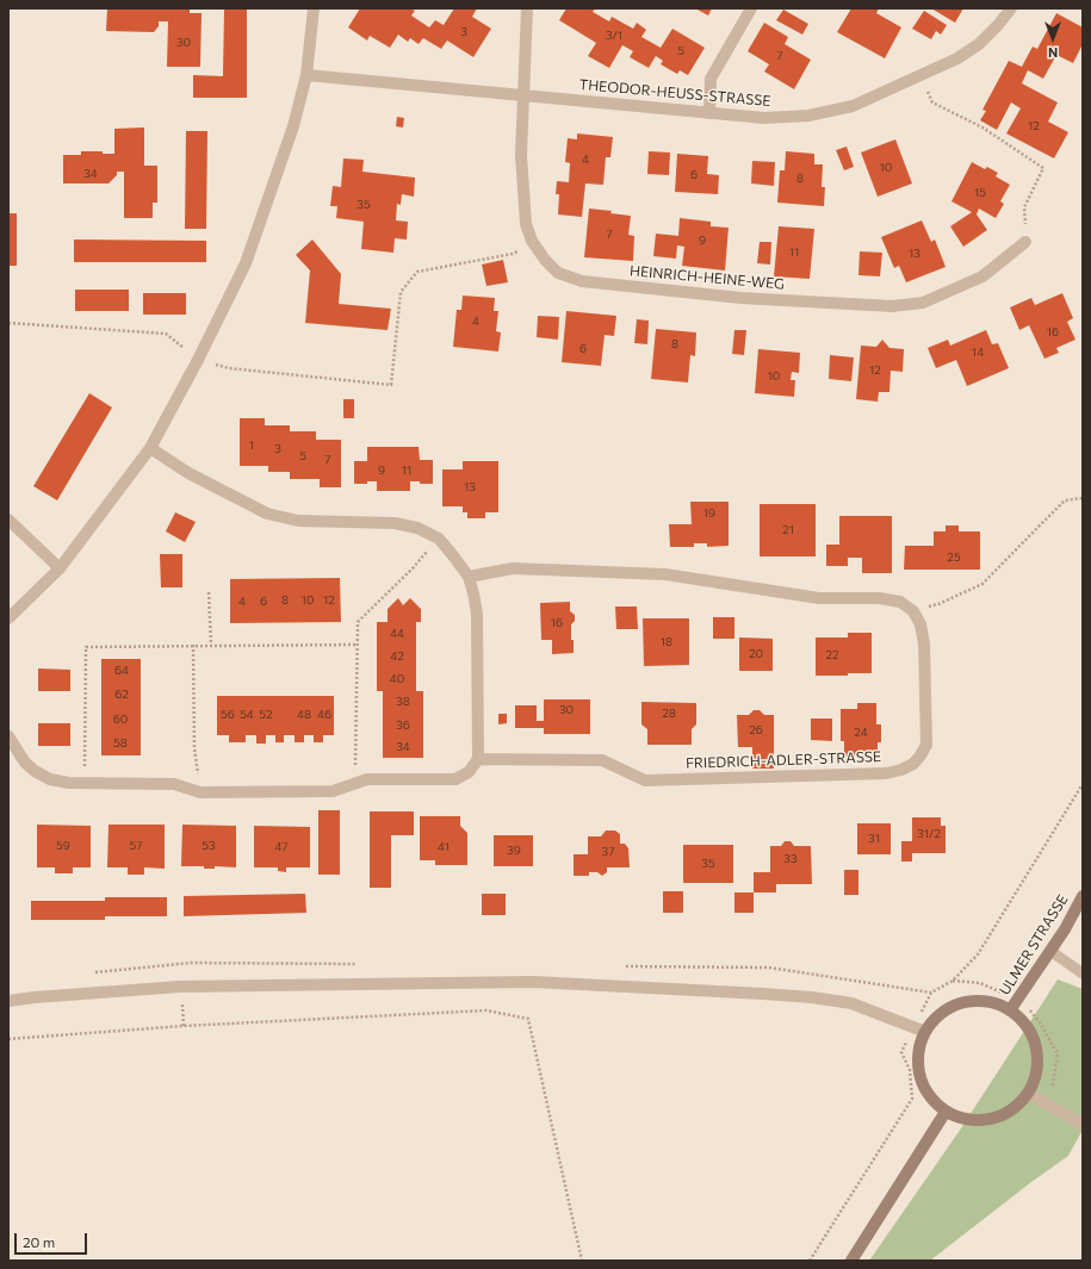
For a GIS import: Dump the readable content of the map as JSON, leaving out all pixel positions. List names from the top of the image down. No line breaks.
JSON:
{"streets":{"main road":["ULMER STRASSE"],"street":["THEODOR-HEUSS-STRASSE","HEINRICH-HEINE-WEG","FRIEDRICH-ADLER-STRASSE"]},"crossings":[["THEODOR-HEUSS-STRASSE","HEINRICH-HEINE-WEG"]],"house_numbers":["3","3/1","30","5","7","12","4","10","34","6","8","15","35","7","9","11","13","4","16","8","6","14","12","10","1","3","5","7","9","11","13","19","21","25","8","10","12","4","6","16","44","18","20","22","42","64","40","62","38","30","28","56","54","52","48","46","60","36","26","24","58","34","31/2","31","59","57","53","47","41","39","37","33","35"],"scale_bar":"20 m","north":"bottom"}
